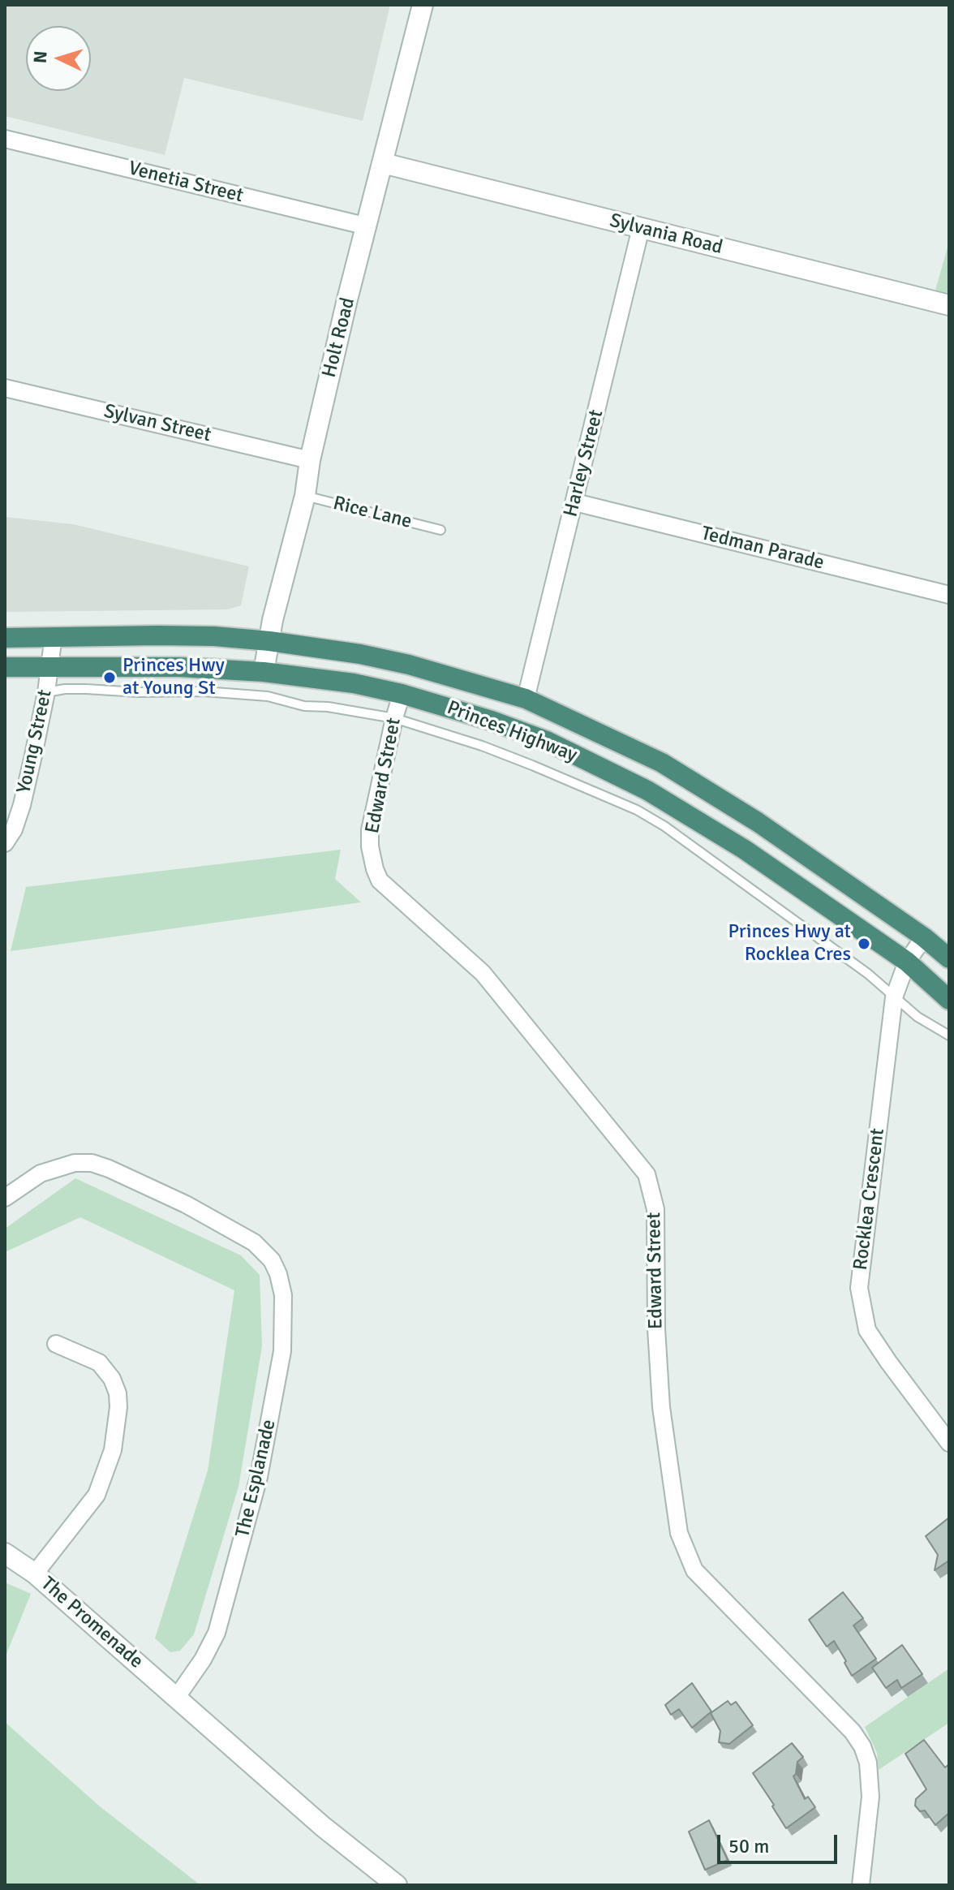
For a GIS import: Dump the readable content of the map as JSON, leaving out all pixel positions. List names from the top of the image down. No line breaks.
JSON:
{"streets":{"highway":["Princes Highway"],"street":["Venetia Street","Sylvania Road","Holt Road","Sylvan Street","Harley Street","Tedman Parade","Young Street","Edward Street","Rocklea Crescent","The Esplanade","The Promenade"],"lane":["Rice Lane"]},"crossings":[["Venetia Street","Holt Road"],["Sylvania Road","Holt Road"],["Sylvania Road","Harley Street"],["Holt Road","Sylvan Street"],["Holt Road","Rice Lane"],["Holt Road","Princes Highway"],["Harley Street","Tedman Parade"],["Harley Street","Princes Highway"],["Princes Highway","Young Street"],["Princes Highway","Edward Street"],["Princes Highway","Rocklea Crescent"],["The Esplanade","The Promenade"]],"places":["Princes Hwy at Young St","Princes Hwy at Rocklea Cres"],"scale_bar":"50 m","north":"left"}
